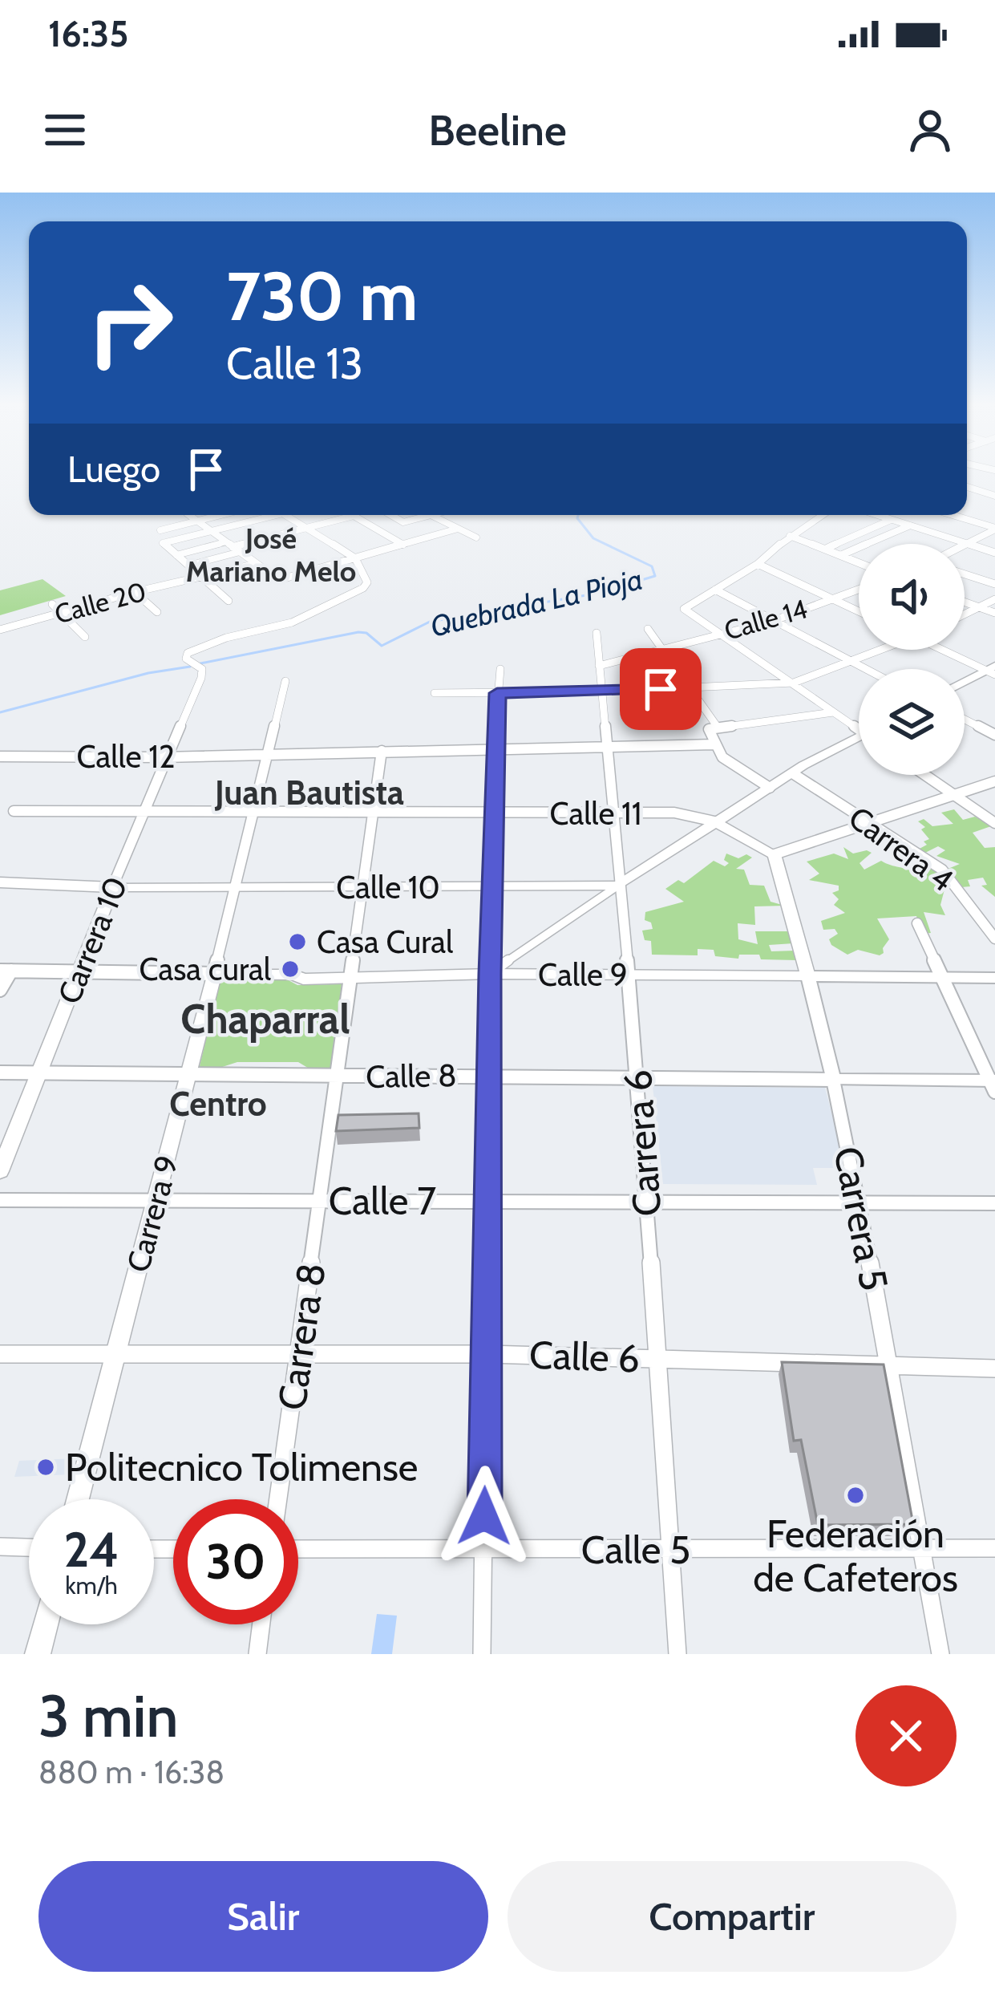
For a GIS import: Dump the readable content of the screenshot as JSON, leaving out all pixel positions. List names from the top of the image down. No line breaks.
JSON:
{"streets":{"main road":["Calle 10","Carrera 10","Calle 9","Carrera 9","Carrera 5"],"street":["Calle 20","Calle 14","Calle 12","Calle 11","Carrera 4","Calle 8","Carrera 6","Calle 7","Carrera 8","Calle 6","Calle 5"]},"crossings":[["Calle 14","Carrera 6"],["Calle 12","Carrera 10"],["Calle 12","Carrera 6"],["Calle 12","Carrera 9"],["Calle 12","Carrera 8"],["Calle 11","Carrera 10"],["Calle 11","Carrera 6"],["Calle 11","Carrera 9"],["Calle 11","Carrera 8"],["Carrera 4","Calle 9"],["Carrera 4","Calle 8"],["Calle 10","Carrera 10"],["Calle 10","Carrera 6"],["Calle 10","Carrera 9"],["Calle 10","Carrera 8"],["Carrera 10","Calle 9"],["Carrera 10","Calle 8"],["Calle 9","Carrera 6"],["Calle 9","Carrera 9"],["Calle 9","Carrera 5"],["Calle 9","Carrera 8"],["Calle 8","Carrera 6"],["Calle 8","Carrera 9"],["Calle 8","Carrera 5"],["Calle 8","Carrera 8"],["Carrera 6","Calle 7"],["Carrera 6","Calle 6"],["Carrera 6","Calle 5"],["Calle 7","Carrera 9"],["Calle 7","Carrera 5"],["Calle 7","Carrera 8"],["Carrera 9","Calle 6"],["Carrera 5","Calle 6"],["Carrera 5","Calle 5"],["Carrera 8","Calle 6"]],"districts":["José Mariano Melo","Juan Bautista","Chaparral","Centro"],"water":["Quebrada La Pioja"],"places":["Casa Cural","Casa cural","Politecnico Tolimense","Federación de Cafeteros"],"page":{"status":"16:35","header":"Beeline","turn":["730 m","Calle 13"],"then":"Luego","speed":"24 km/h","limit":"30","heading":["3 min","880 m · 16:38"],"buttons":["Salir","Compartir"]}}
